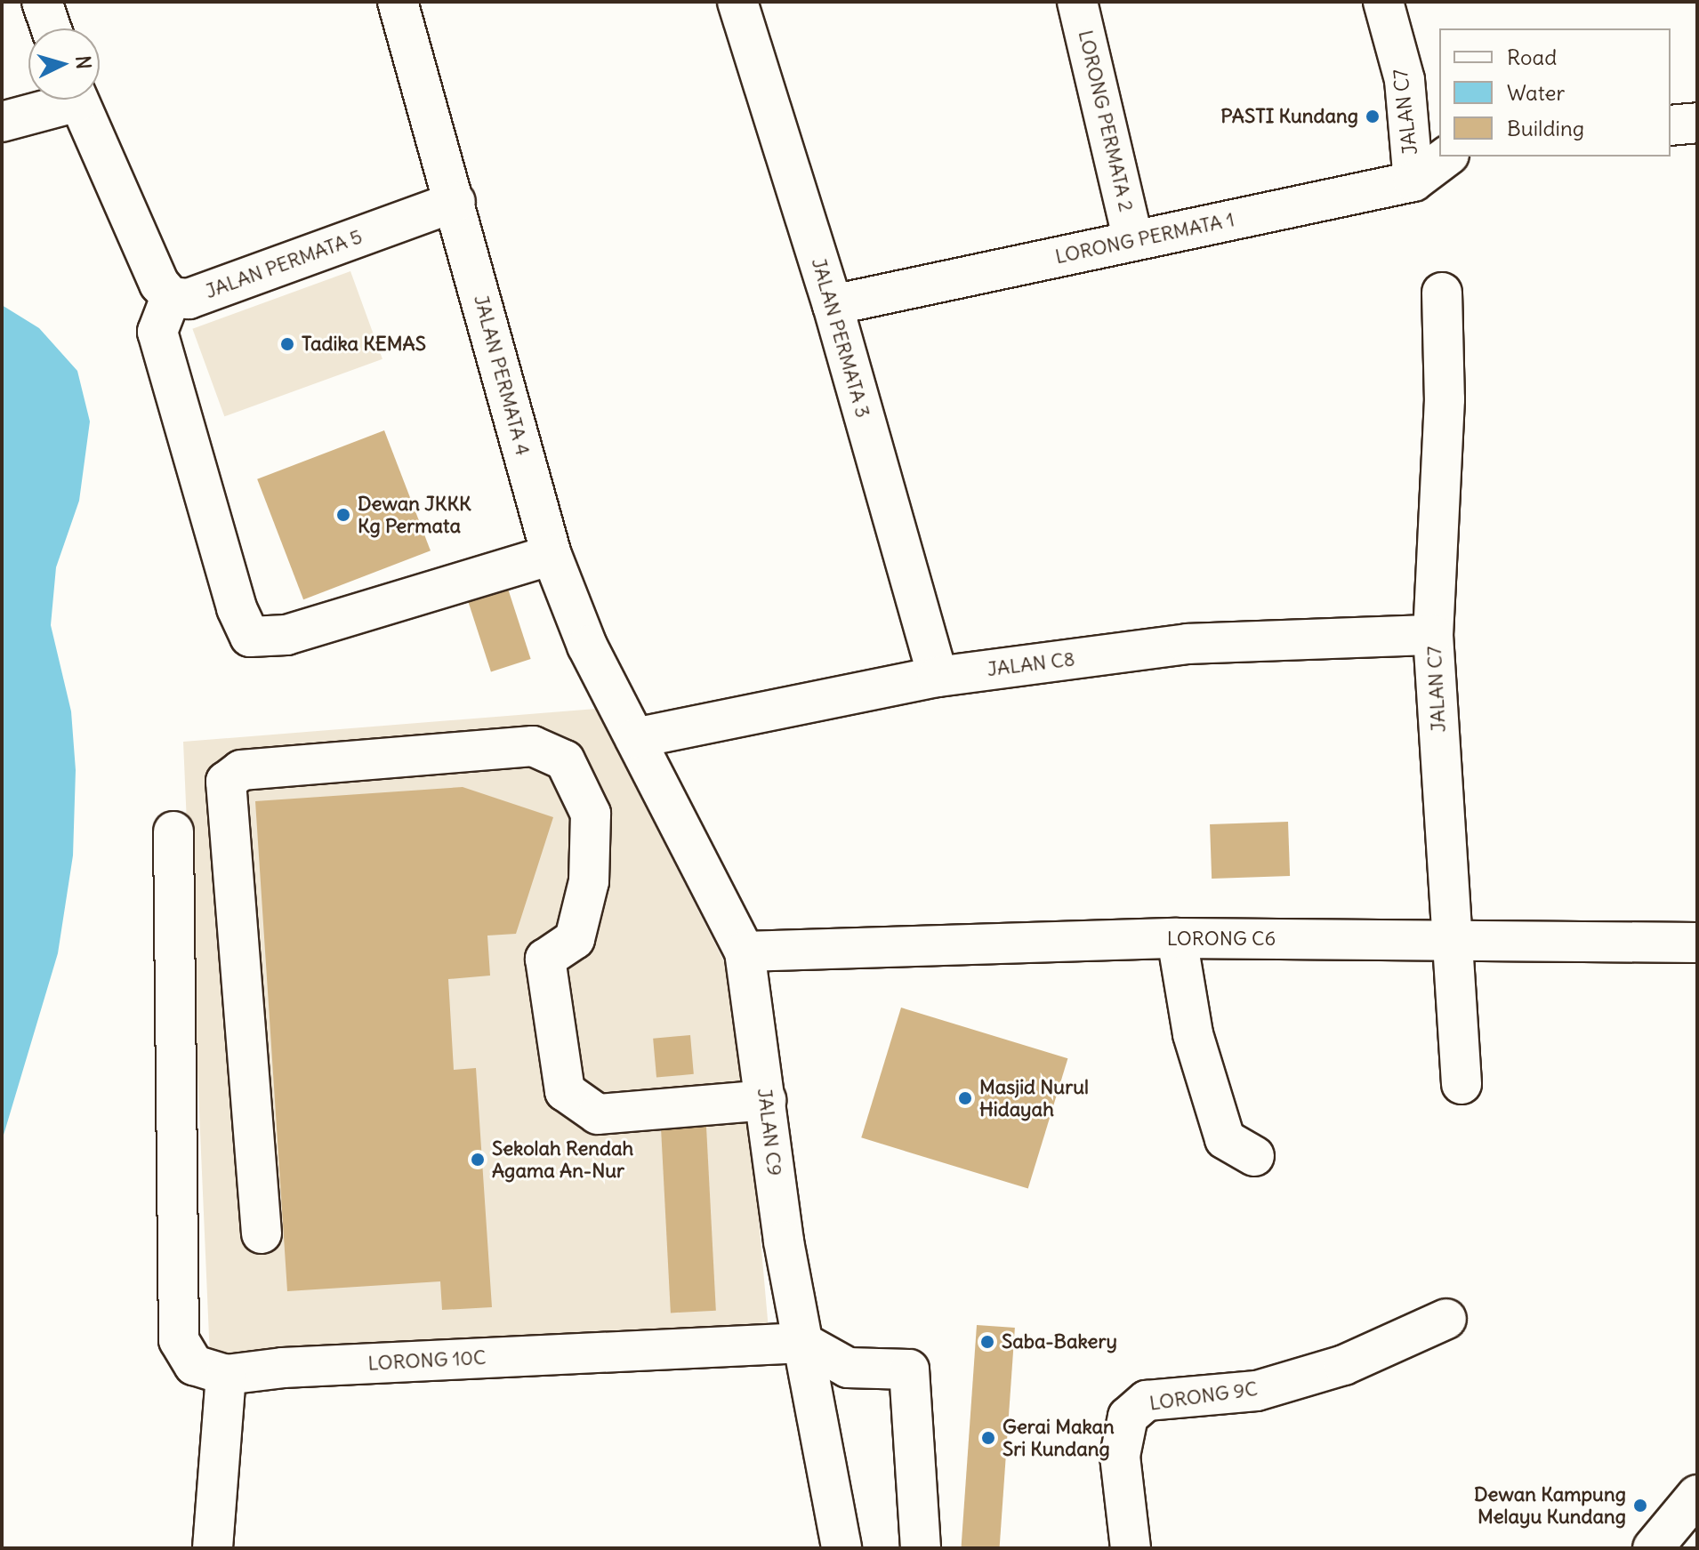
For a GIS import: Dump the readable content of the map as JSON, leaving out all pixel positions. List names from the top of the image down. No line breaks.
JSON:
{"streets":{"street":["JALAN C7","LORONG PERMATA 2","LORONG PERMATA 1","JALAN PERMATA 5","JALAN PERMATA 3","JALAN PERMATA 4","JALAN C8","LORONG C6","JALAN C9","LORONG 10C","LORONG 9C"]},"crossings":[["JALAN C7","LORONG PERMATA 1"],["JALAN C7","JALAN C8"],["JALAN C7","LORONG C6"],["LORONG PERMATA 2","LORONG PERMATA 1"],["LORONG PERMATA 1","JALAN PERMATA 3"],["JALAN PERMATA 5","JALAN PERMATA 4"],["JALAN PERMATA 3","JALAN C8"],["JALAN PERMATA 4","JALAN C8"],["JALAN PERMATA 4","JALAN C9"],["JALAN C8","JALAN C9"],["LORONG C6","JALAN C9"],["JALAN C9","LORONG 10C"]],"places":["PASTI Kundang","Tadika KEMAS","Dewan JKKK Kg Permata","Masjid Nurul Hidayah","Sekolah Rendah Agama An-Nur","Saba-Bakery","Gerai Makan Sri Kundang","Dewan Kampung Melayu Kundang"],"legend":["Road","Water","Building"],"north":"right"}
